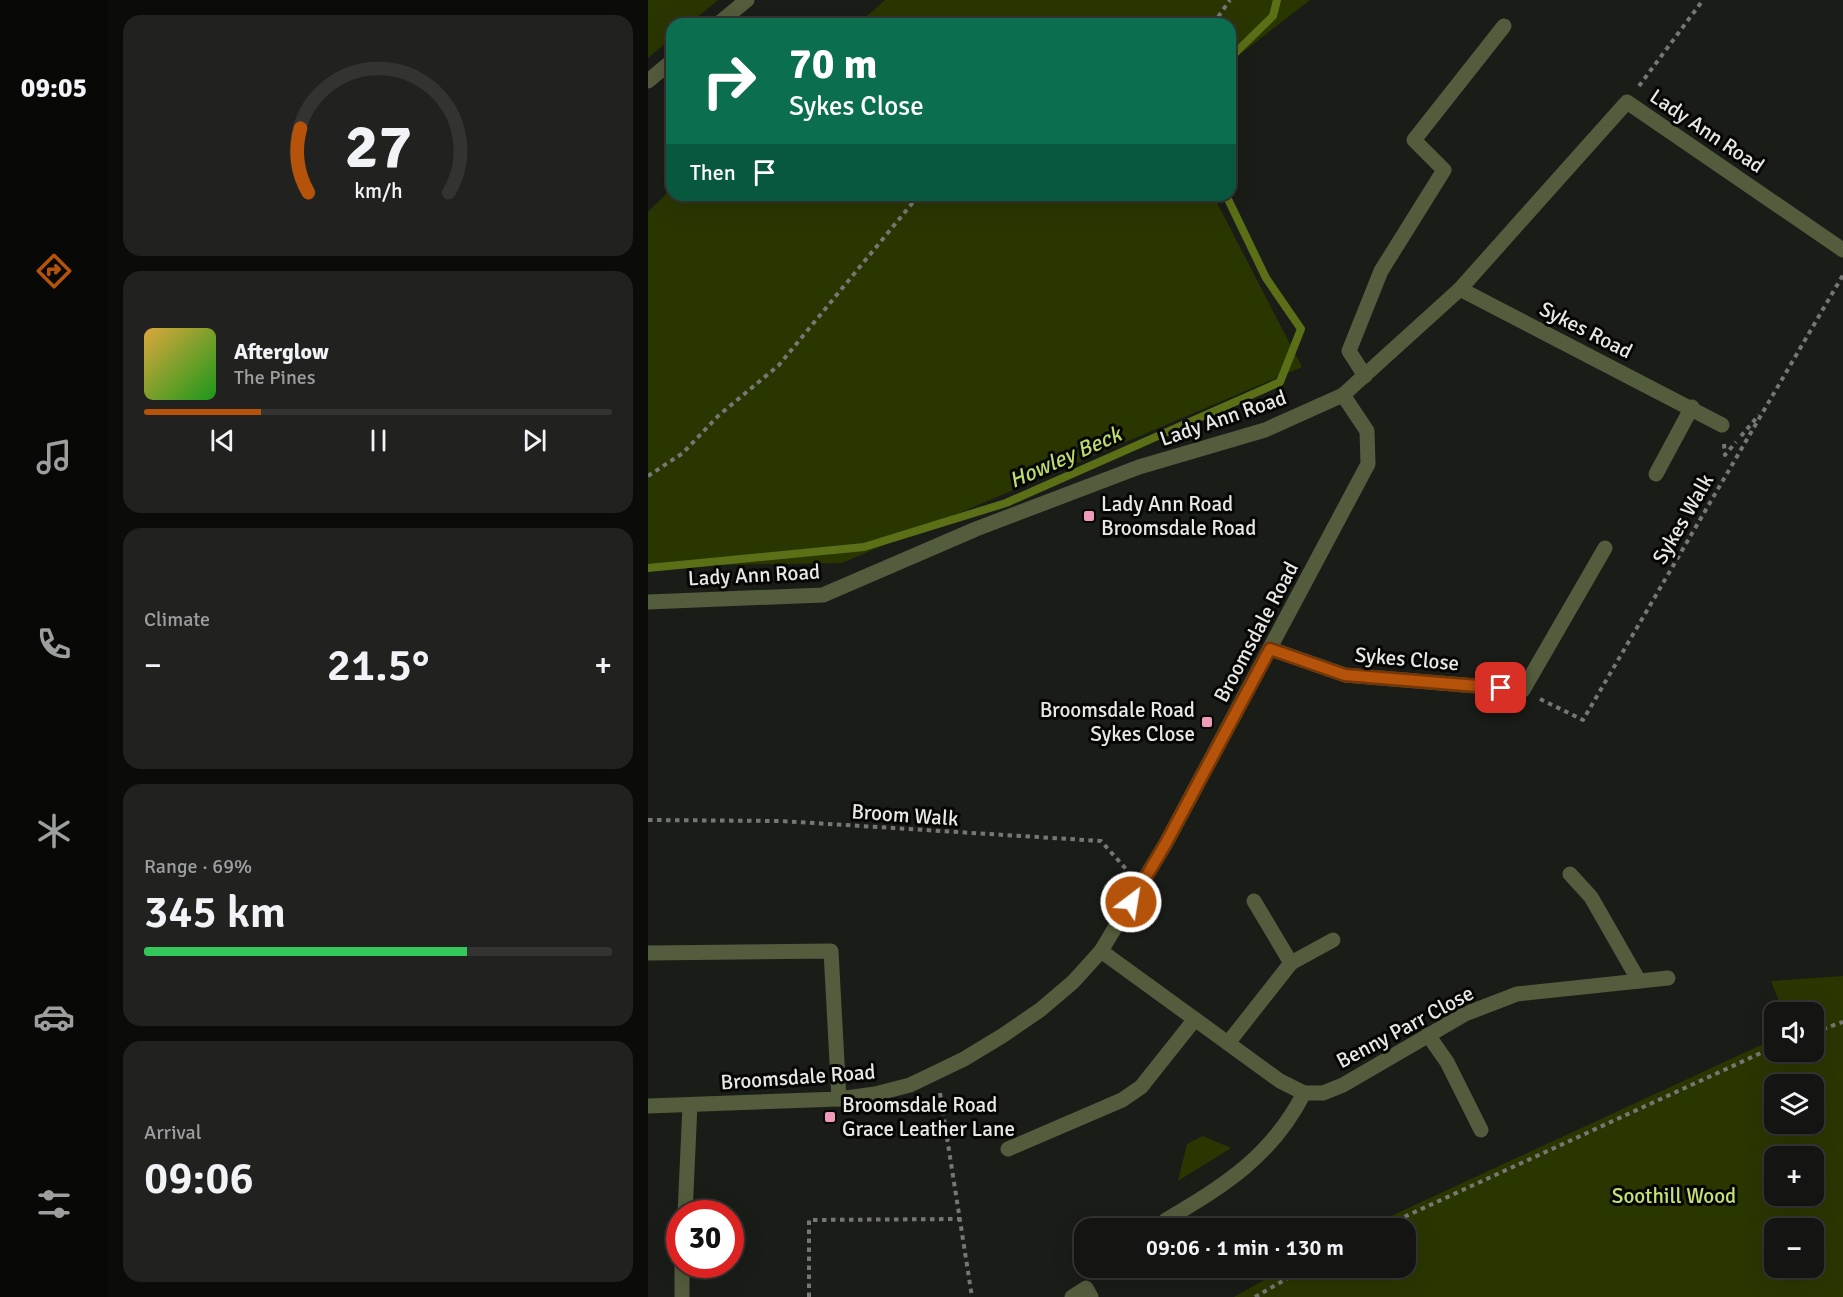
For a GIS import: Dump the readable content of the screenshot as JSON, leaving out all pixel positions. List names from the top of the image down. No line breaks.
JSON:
{"streets":{"street":["Lady Ann Road","Sykes Road","Broomsdale Road","Sykes Close","Benny Parr Close"],"path":["Sykes Walk","Broom Walk"]},"crossings":[["Lady Ann Road","Sykes Road"],["Lady Ann Road","Broomsdale Road"],["Sykes Walk","Sykes Close"],["Broomsdale Road","Sykes Close"],["Broomsdale Road","Broom Walk"]],"water":["Howley Beck"],"parks":["Soothill Wood"],"places":{"transit":["Lady Ann Road Broomsdale Road","Broomsdale Road Sykes Close","Broomsdale Road Grace Leather Lane"]},"page":{"tabs":"09:05","turn":["70 m","Sykes Close"],"then":"Then","song":["Afterglow","The Pines"],"tile":["Climate",["Range · 69%","345 km"],["Arrival","09:06"]],"heat":["−","21.5°","+"],"map_buttons":["+","−"],"limit":"30","trip":"09:06 · 1 min · 130 m","gauge":["27","km/h"]}}
